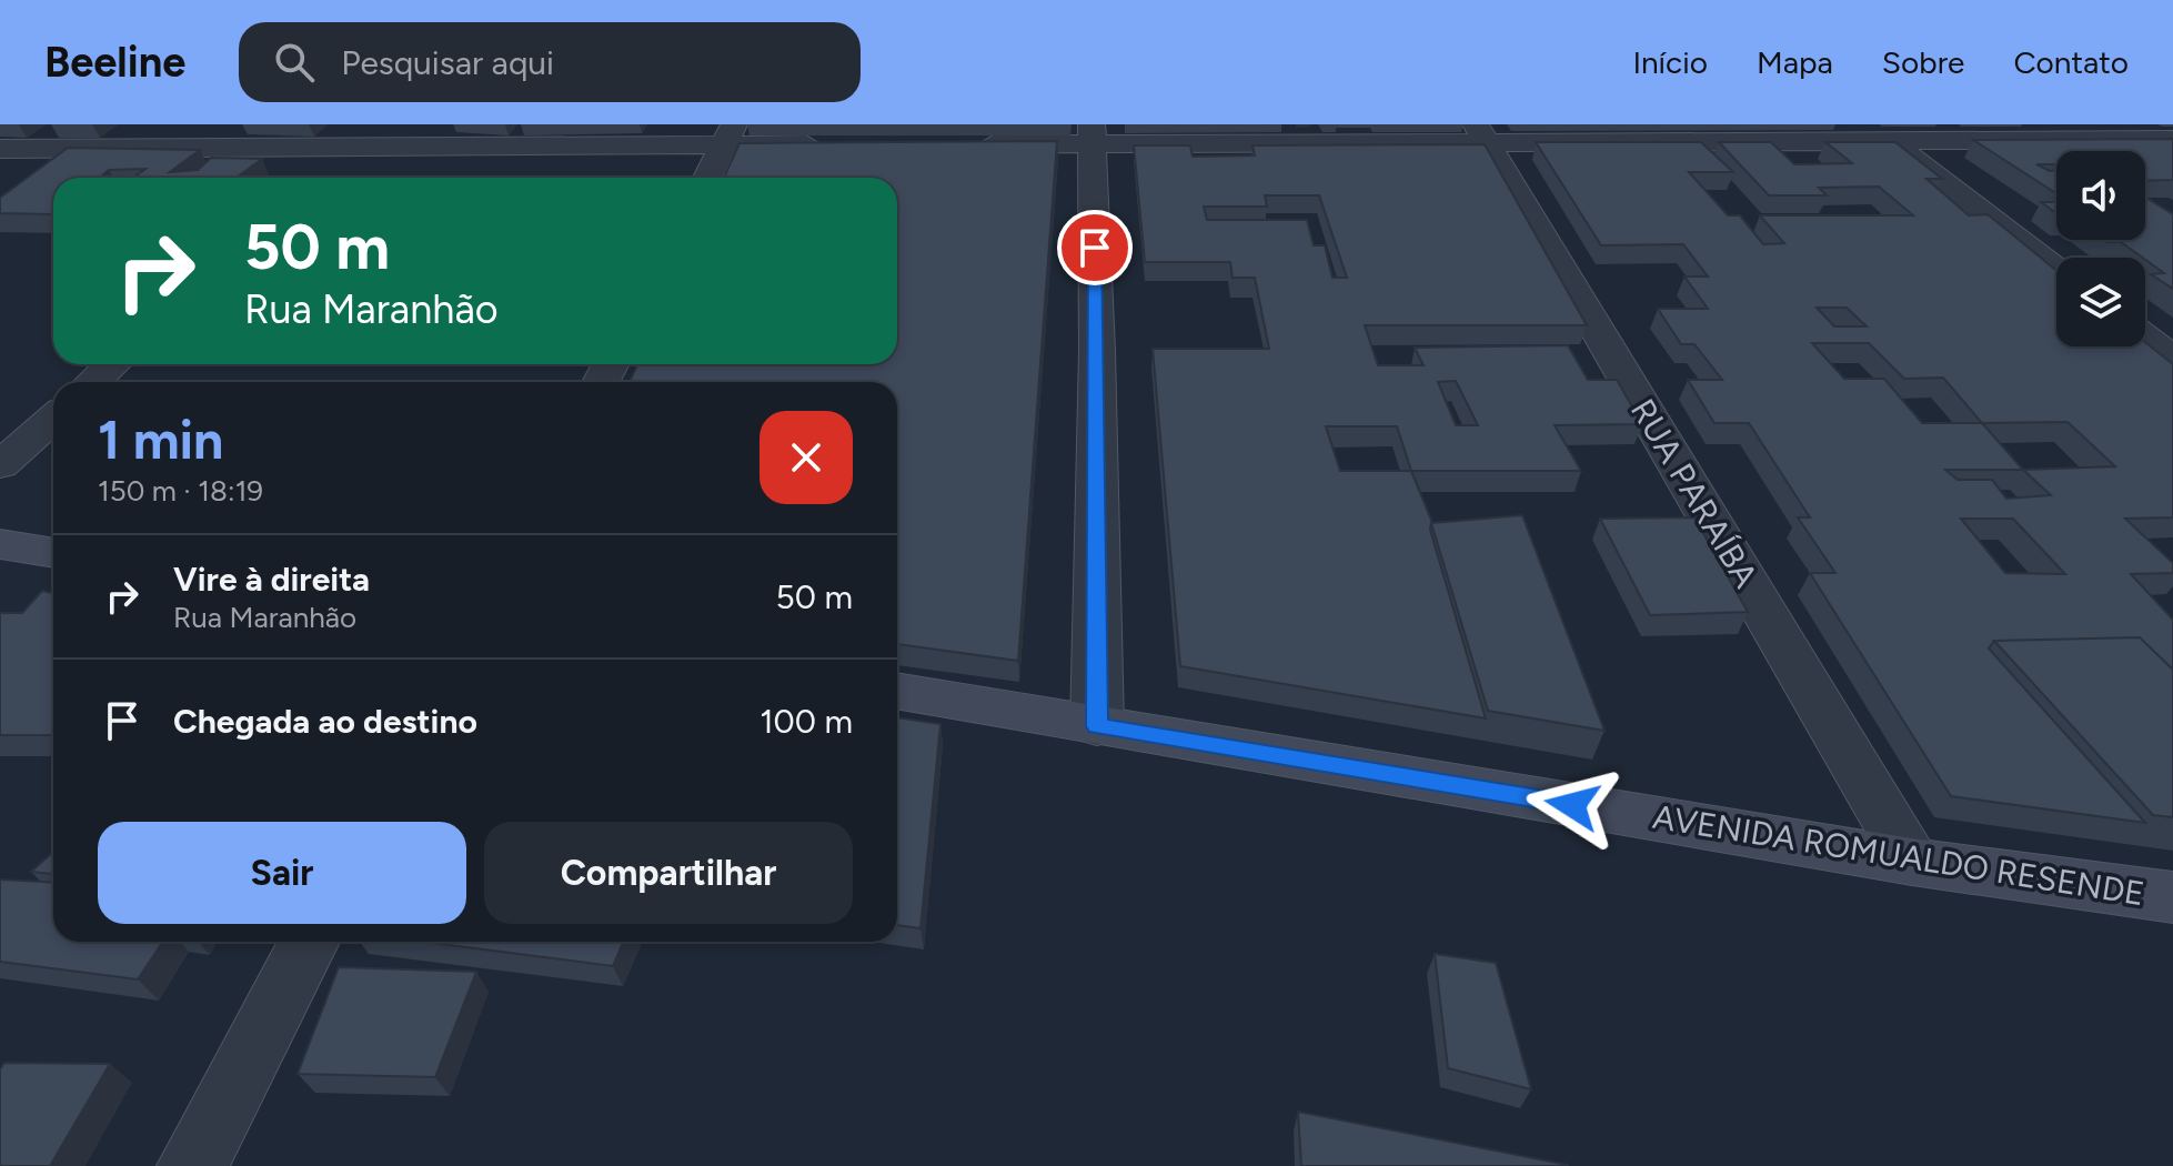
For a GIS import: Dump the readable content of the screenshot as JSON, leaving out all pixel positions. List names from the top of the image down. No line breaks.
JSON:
{"streets":{"street":["RUA PARAÍBA","AVENIDA ROMUALDO RESENDE"]},"crossings":[["RUA PARAÍBA","AVENIDA ROMUALDO RESENDE"]],"page":{"header":"Beeline","search":"Pesquisar aqui","nav":["Início","Mapa","Sobre","Contato"],"turn":["50 m","Rua Maranhão"],"heading":["1 min","150 m · 18:19"],"list":[{"name":"Vire à direita","note":"Rua Maranhão","value":"50 m"},{"name":"Chegada ao destino","value":"100 m"}],"buttons":["Sair","Compartilhar"]}}
